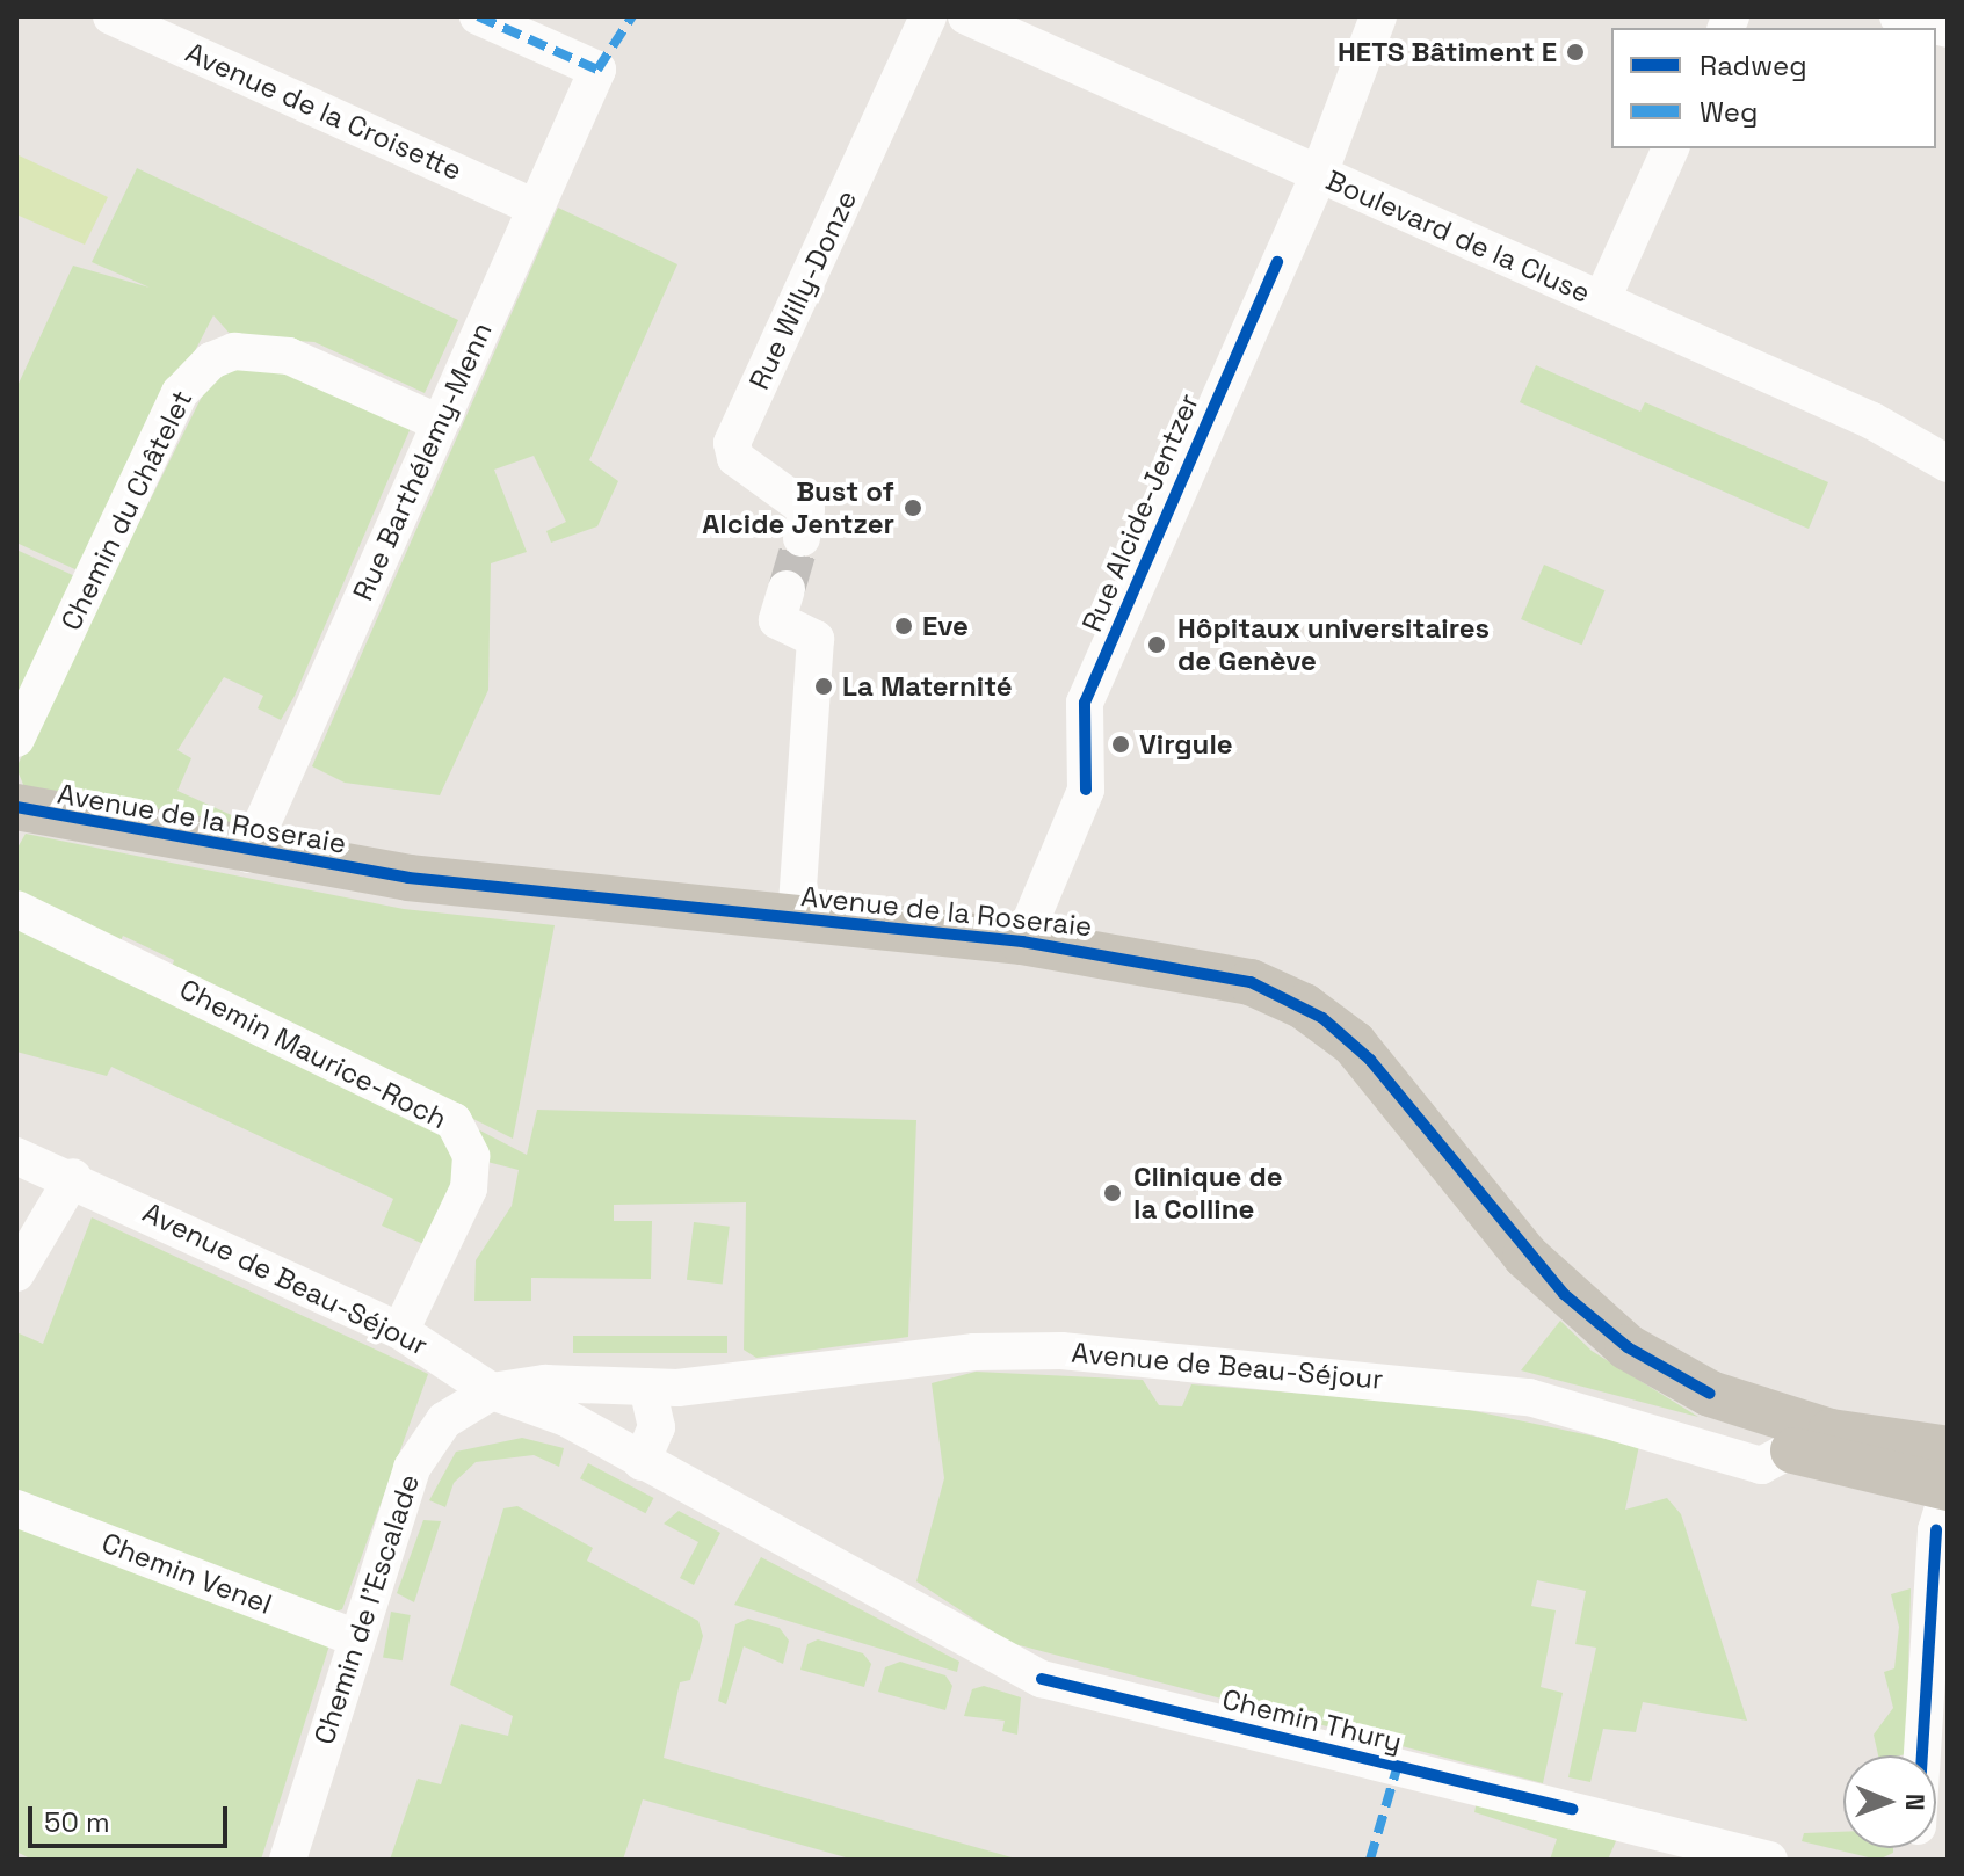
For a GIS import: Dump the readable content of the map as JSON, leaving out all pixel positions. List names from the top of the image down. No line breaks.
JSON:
{"streets":{"main road":["Avenue de la Roseraie"],"street":["Avenue de la Croisette","Boulevard de la Cluse","Rue Willy-Donze","Rue Barthélemy-Menn","Chemin du Châtelet","Rue Alcide-Jentzer","Chemin Maurice-Roch","Avenue de Beau-Séjour","Chemin Venel","Chemin de l'Escalade","Chemin Thury"]},"crossings":[["Avenue de la Croisette","Rue Barthélemy-Menn"],["Boulevard de la Cluse","Rue Alcide-Jentzer"],["Rue Barthélemy-Menn","Chemin du Châtelet"],["Rue Barthélemy-Menn","Avenue de la Roseraie"],["Rue Alcide-Jentzer","Avenue de la Roseraie"],["Avenue de la Roseraie","Avenue de Beau-Séjour"],["Chemin Maurice-Roch","Avenue de Beau-Séjour"],["Avenue de Beau-Séjour","Chemin de l'Escalade"],["Avenue de Beau-Séjour","Chemin Thury"],["Chemin Venel","Chemin de l'Escalade"]],"places":["HETS Bâtiment E","Bust of Alcide Jentzer","Eve","Hôpitaux universitaires de Genève","La Maternité","Virgule","Clinique de la Colline"],"legend":["Radweg","Weg"],"scale_bar":"50 m","north":"right"}
